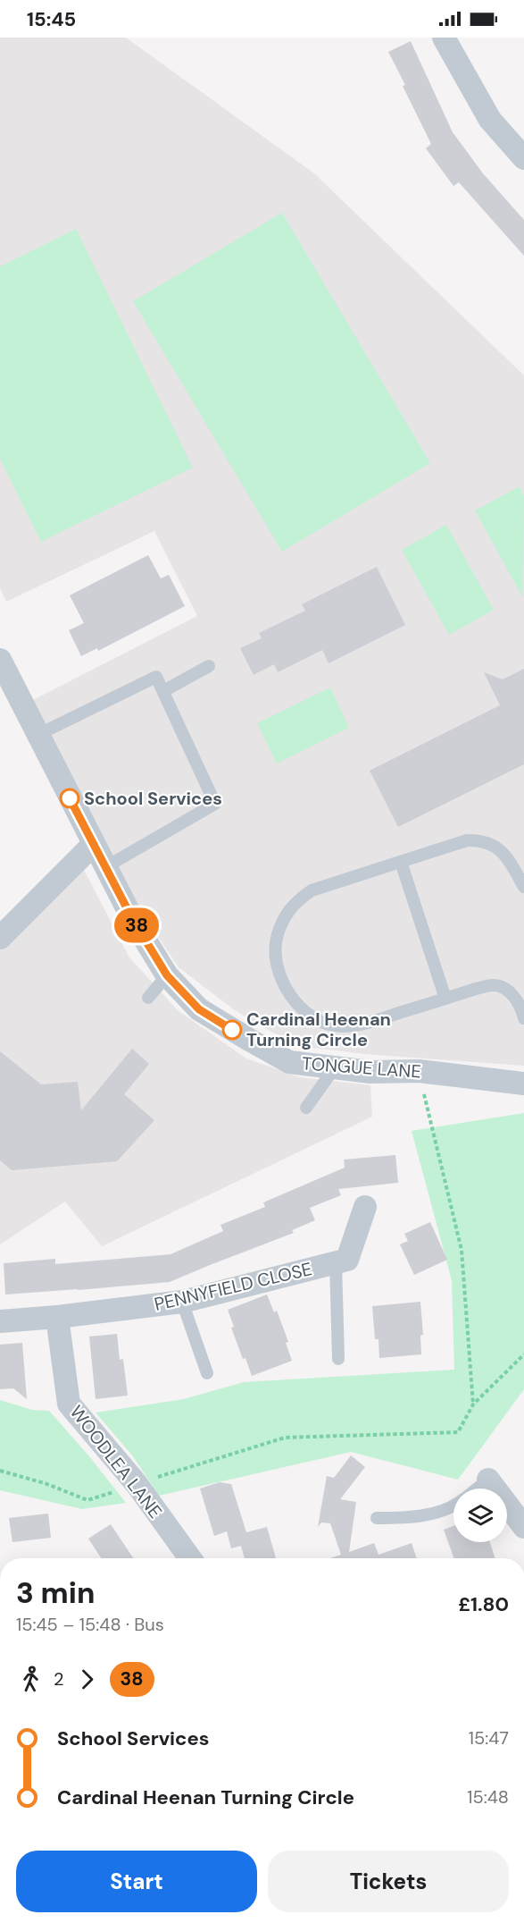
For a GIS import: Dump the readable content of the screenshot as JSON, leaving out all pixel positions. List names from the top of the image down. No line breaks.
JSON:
{"streets":{"street":["TONGUE LANE","PENNYFIELD CLOSE","WOODLEA LANE"]},"crossings":[["PENNYFIELD CLOSE","WOODLEA LANE"]],"places":["School Services","Cardinal Heenan Turning Circle"],"lines":["bus line 38"],"page":{"status":"15:45","on_map":"38","heading":["3 min","15:45 – 15:48 · Bus","£1.80"],"legs":["2","38"],"list":[{"name":"School Services","value":"15:47"},{"name":"Cardinal Heenan Turning Circle","value":"15:48"}],"buttons":["Start","Tickets"]}}
